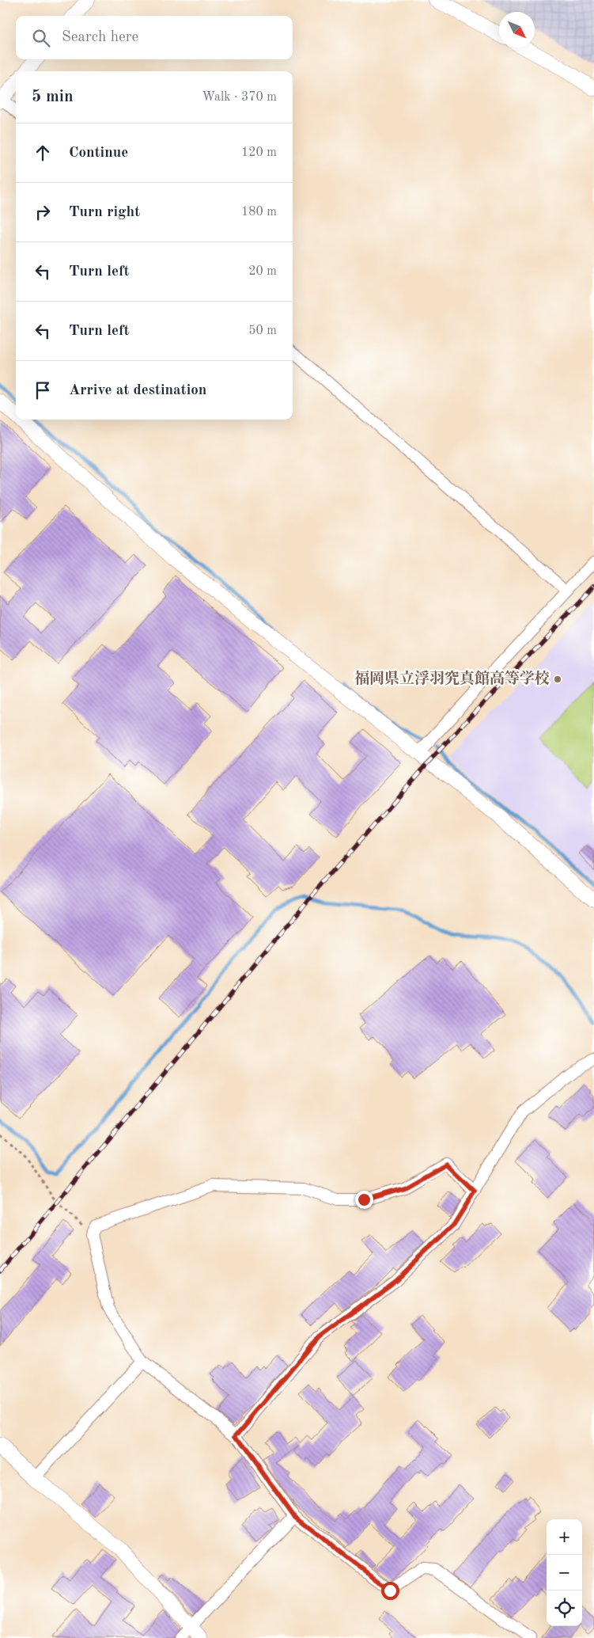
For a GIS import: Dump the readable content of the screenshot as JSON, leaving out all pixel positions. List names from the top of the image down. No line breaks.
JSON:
{"places":["福岡県立浮羽究真館高等学校"],"north":"bottom right","page":{"search":"Search here","heading":["5 min","Walk · 370 m"],"list":[["Continue","120 m"],["Turn right","180 m"],["Turn left","20 m"],["Turn left","50 m"],"Arrive at destination"],"map_buttons":["+","−"]}}
